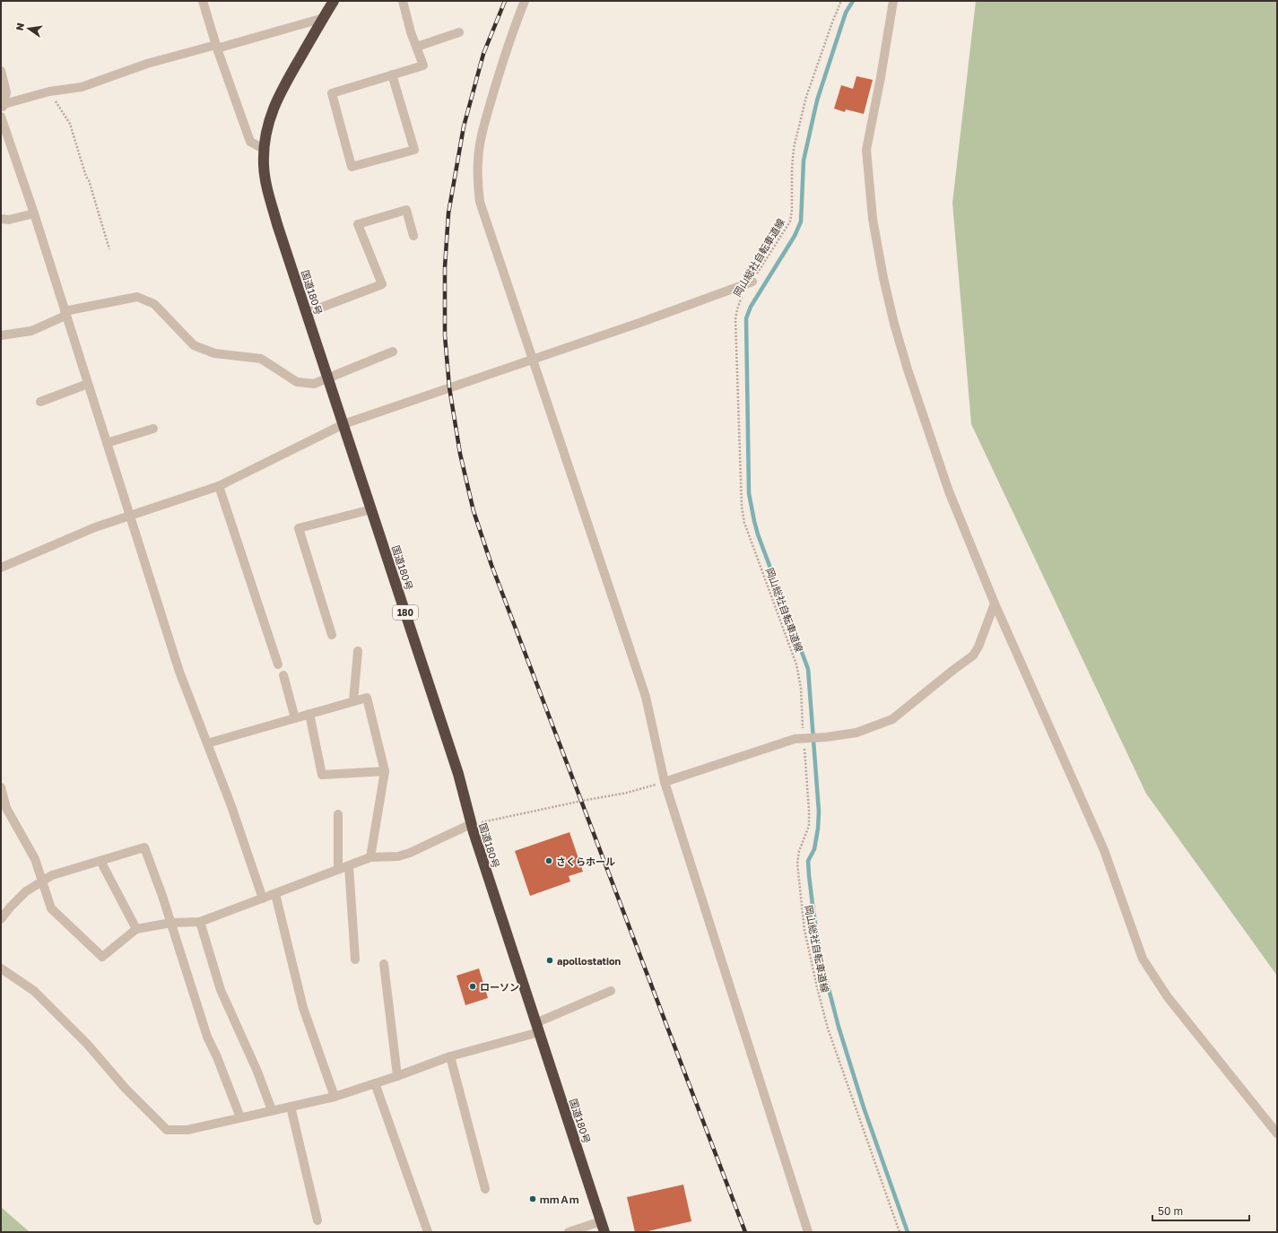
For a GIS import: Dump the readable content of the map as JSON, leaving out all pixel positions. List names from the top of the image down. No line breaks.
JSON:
{"streets":{"highway":["国道180号","180"],"path":["岡山総社自転車道線"]},"places":["さくらホール","apollostation","ローソン","ｍｍＡｍ"],"scale_bar":"50 m","north":"left"}
